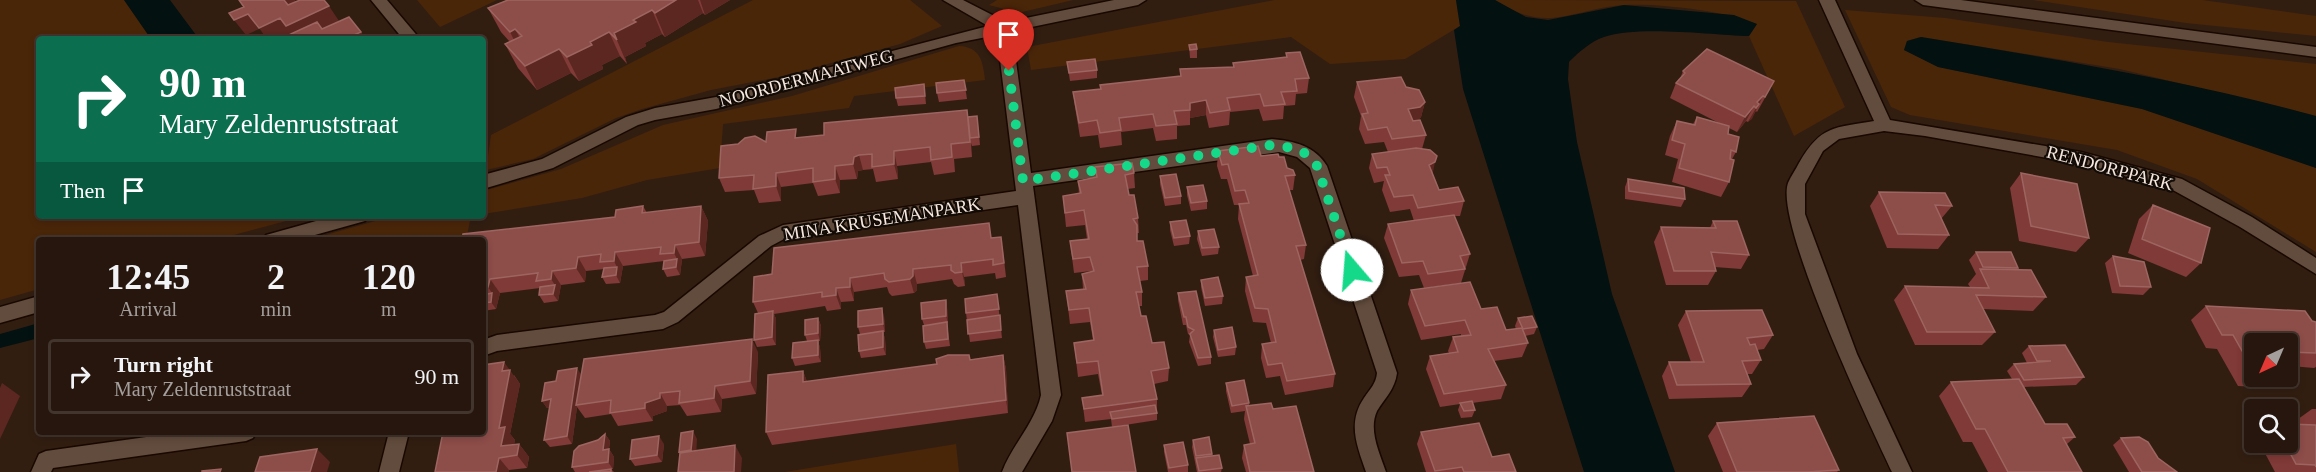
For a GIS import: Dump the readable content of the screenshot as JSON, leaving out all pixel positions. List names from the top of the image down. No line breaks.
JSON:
{"streets":{"street":["NOORDERMAATWEG","RENDORPPARK","MINA KRUSEMANPARK"]},"north":"bottom left","page":{"turn":["90 m","Mary Zeldenruststraat"],"then":"Then","eta":["12:45","Arrival","2","min","120","m"],"list":[{"name":"Turn right","note":"Mary Zeldenruststraat","value":"90 m"}]}}
